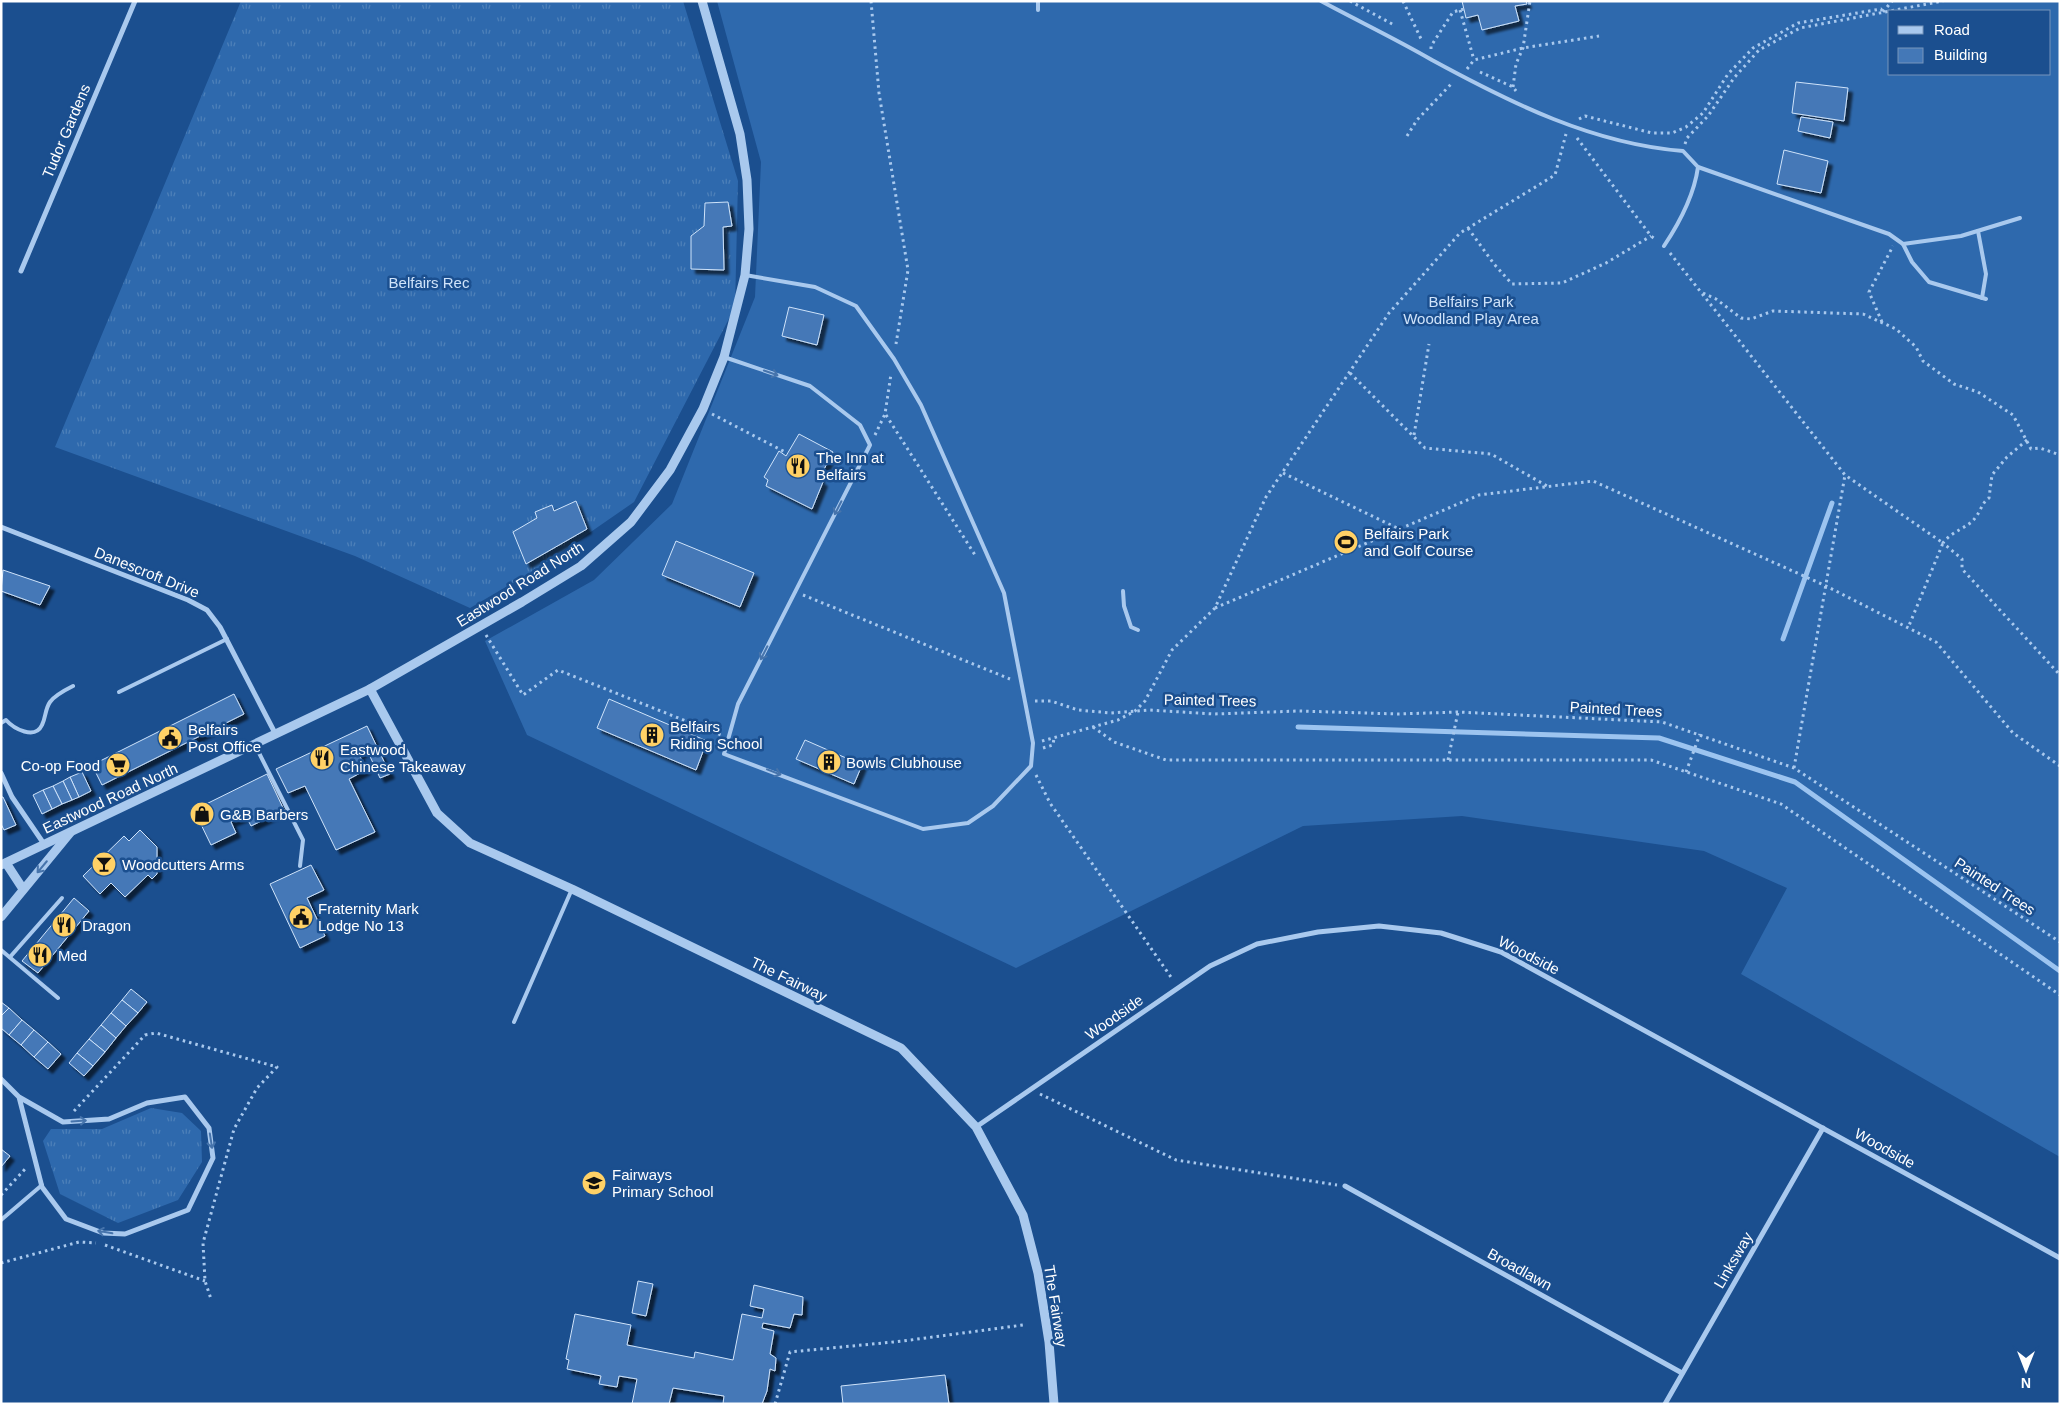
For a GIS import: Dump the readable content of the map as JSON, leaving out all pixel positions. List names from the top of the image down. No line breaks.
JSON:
{"streets":{"street":["Tudor Gardens","Danescroft Drive","Eastwood Road North","Woodside","The Fairway","Linksway","Broadlawn"],"path":["Painted Trees"]},"crossings":[["Danescroft Drive","Eastwood Road North"],["Eastwood Road North","The Fairway"],["Woodside","The Fairway"],["Woodside","Linksway"],["Linksway","Broadlawn"]],"parks":["Belfairs Rec","Belfairs Park Woodland Play Area"],"places":{"restaurant":["The Inn at Belfairs","Eastwood Chinese Takeaway","Dragon","Med"],"sports":["Belfairs Park and Golf Course"],"building":["Belfairs Riding School","Bowls Clubhouse"],"public building":["Belfairs Post Office","Fraternity Mark Lodge No 13"],"supermarket":["Co-op Food"],"shop":["G&B Barbers"],"bar":["Woodcutters Arms"],"school or university":["Fairways Primary School"]},"legend":["Road","Building"],"north":"bottom"}
